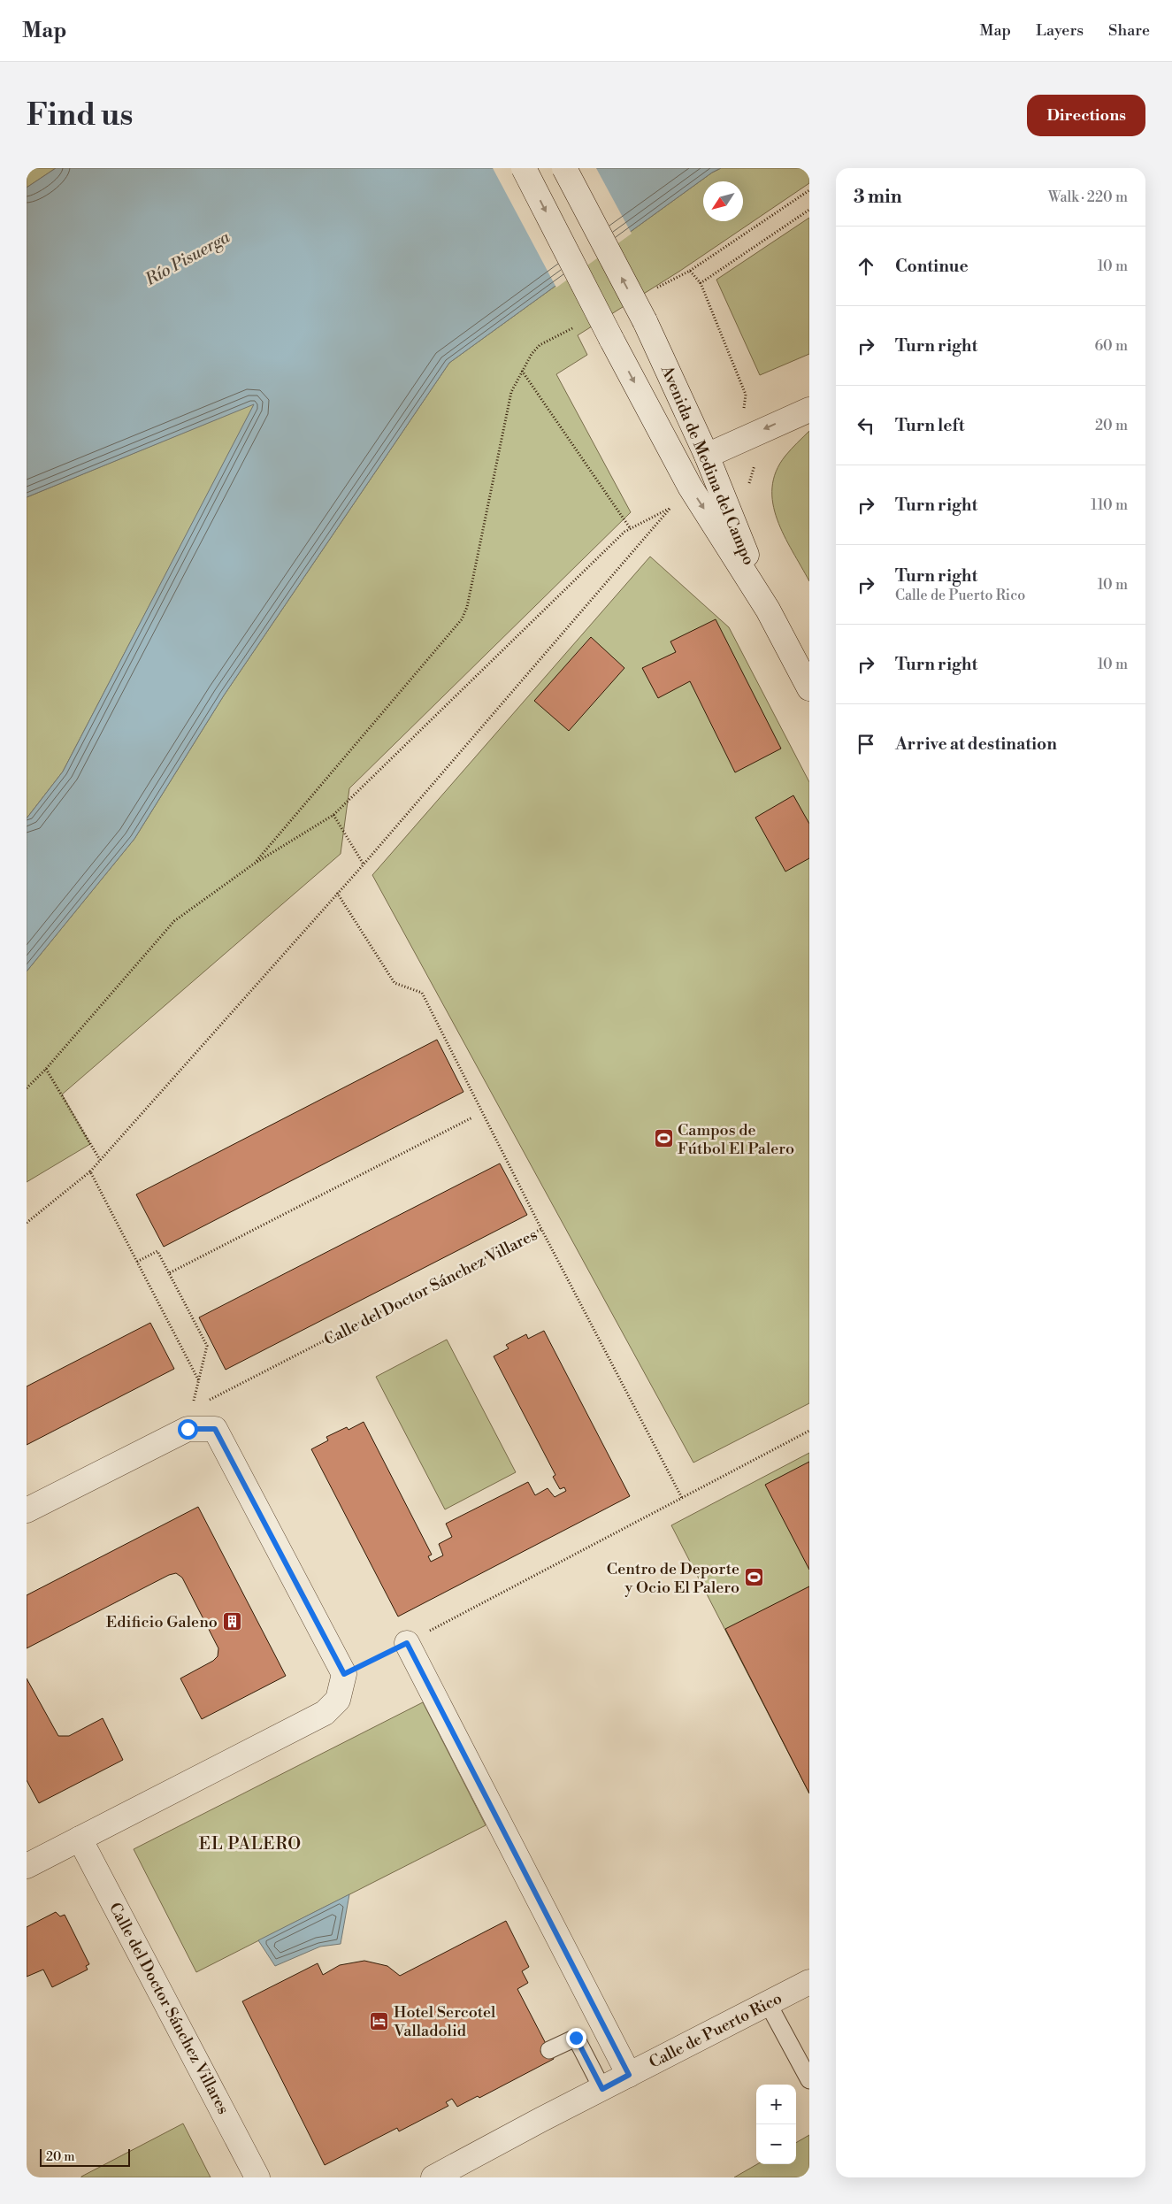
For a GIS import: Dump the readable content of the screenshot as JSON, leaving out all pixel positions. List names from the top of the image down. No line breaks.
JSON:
{"streets":{"street":["Avenida de Medina del Campo","Calle del Doctor Sánchez Villares","Calle de Puerto Rico"]},"districts":["EL PALERO"],"water":["Río Pisuerga"],"places":{"sports":["Campos de Fútbol El Palero","Centro de Deporte y Ocio El Palero"],"building":["Edificio Galeno"],"hotel":["Hotel Sercotel Valladolid"]},"scale_bar":"20 m","north":"bottom left","page":{"header":"Map","nav":["Map","Layers","Share"],"buttons":"Directions","title":"Find us","heading":["3 min","Walk · 220 m"],"list":[["Continue","10 m"],["Turn right","60 m"],["Turn left","20 m"],["Turn right","110 m"],["Turn right","Calle de Puerto Rico","10 m"],["Turn right","10 m"],"Arrive at destination"],"map_buttons":["+","−"],"scale":"20 m"}}
